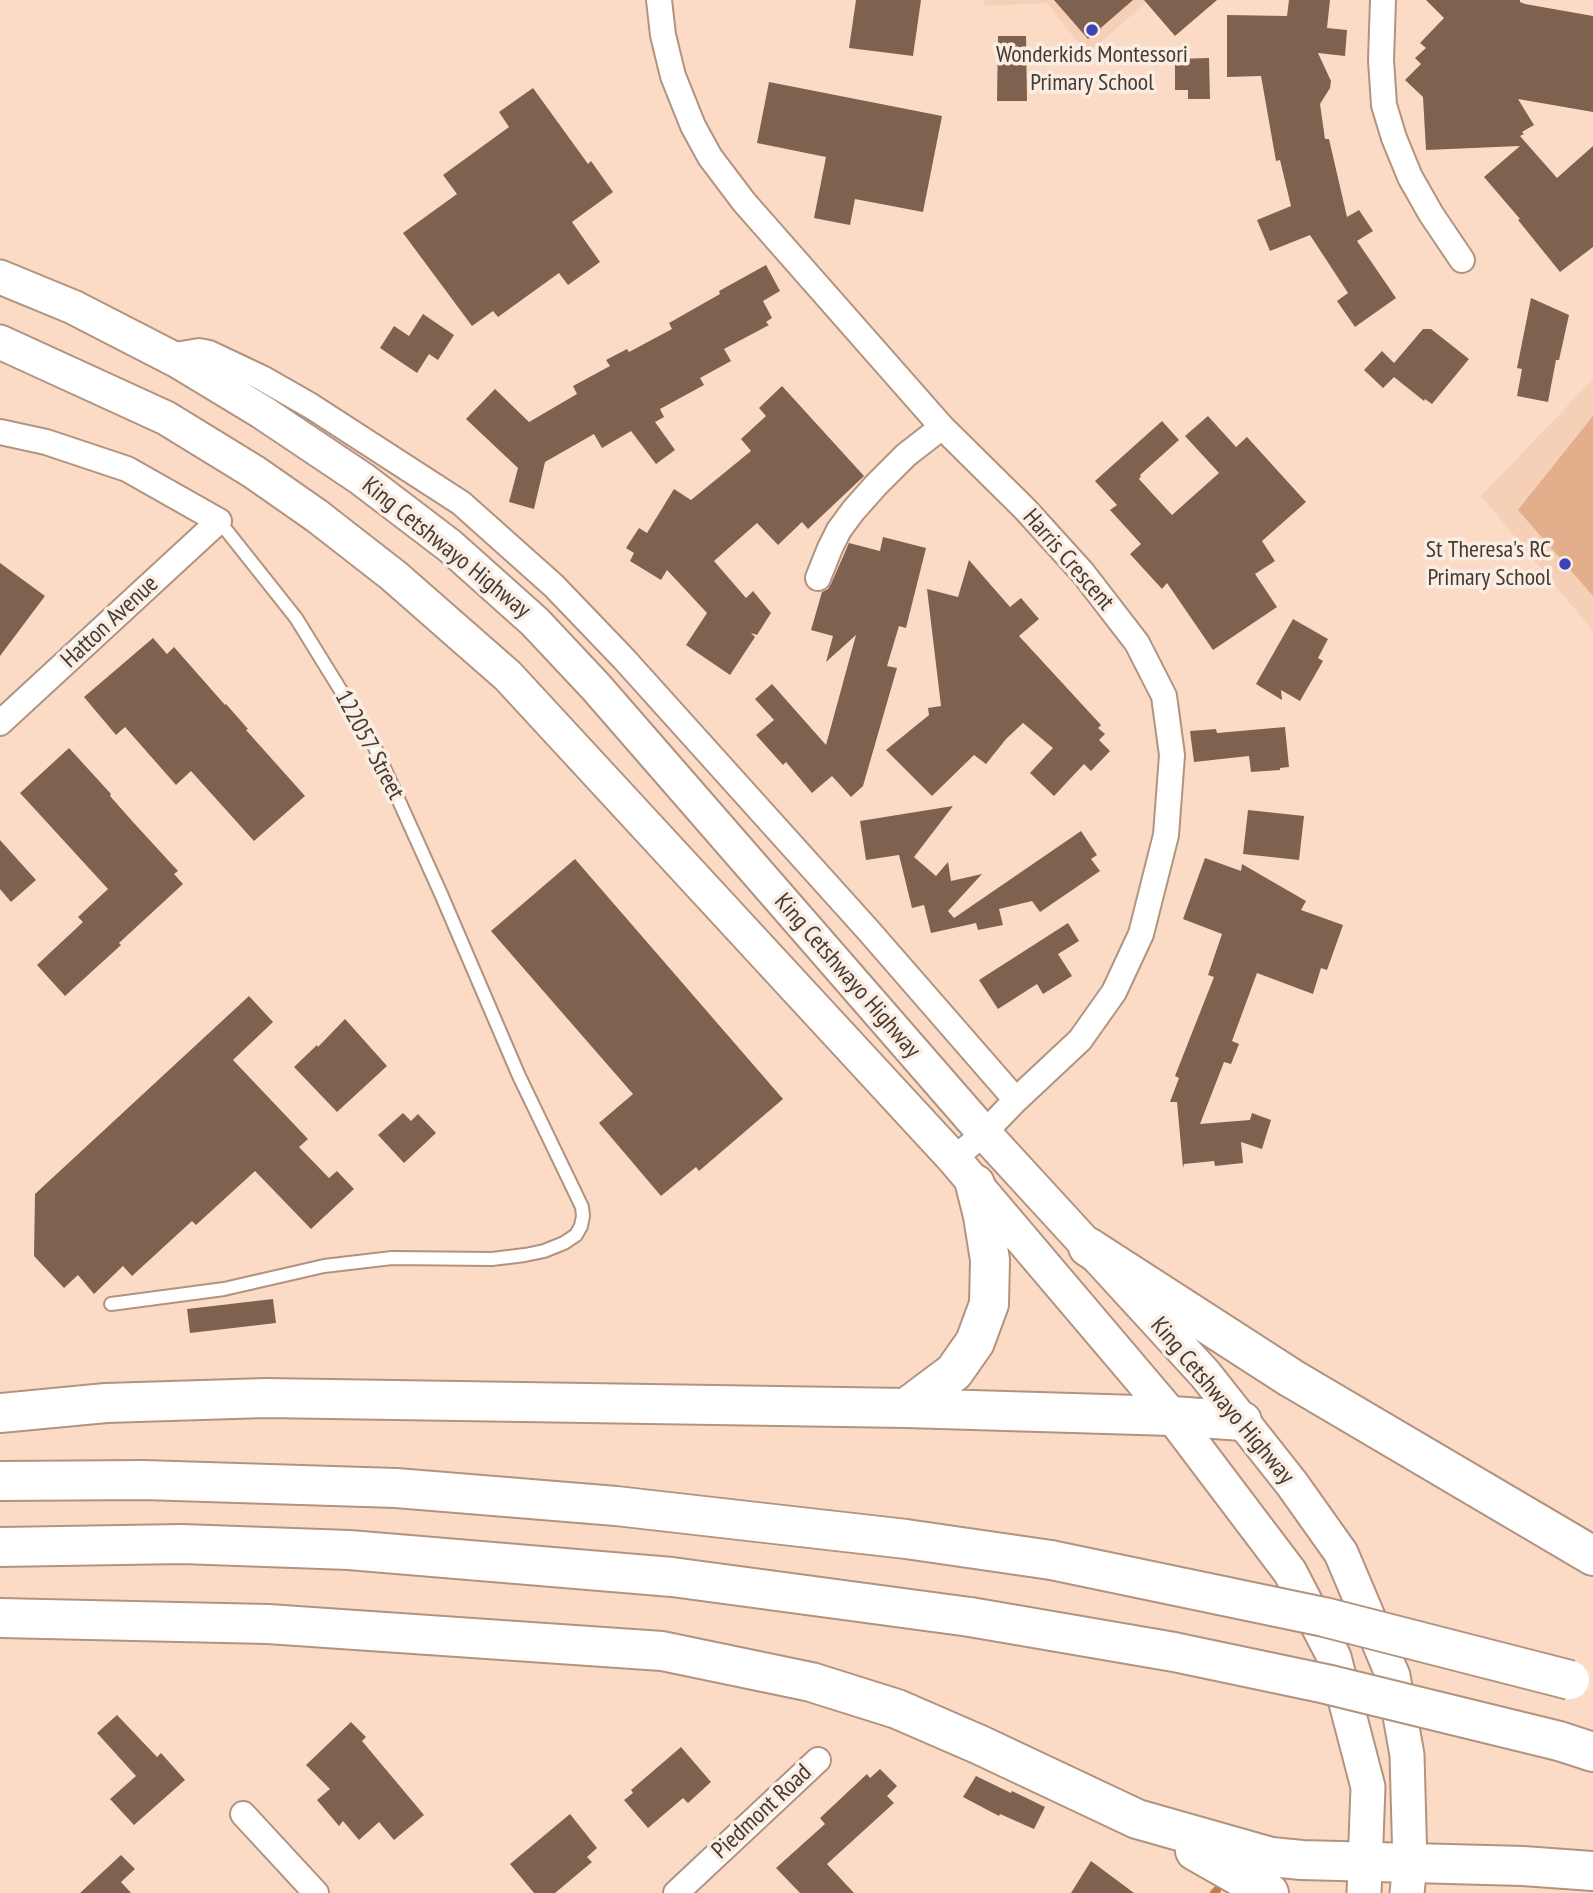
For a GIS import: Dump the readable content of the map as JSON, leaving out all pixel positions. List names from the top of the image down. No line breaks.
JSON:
{"streets":{"main road":["King Cetshwayo Highway"],"street":["Harris Crescent","Hatton Avenue","122057 Street","Piedmont Road"]},"crossings":[["King Cetshwayo Highway","Harris Crescent"],["Hatton Avenue","122057 Street"]],"places":["Wonderkids Montessori Primary School","St Theresa's RC Primary School"]}
